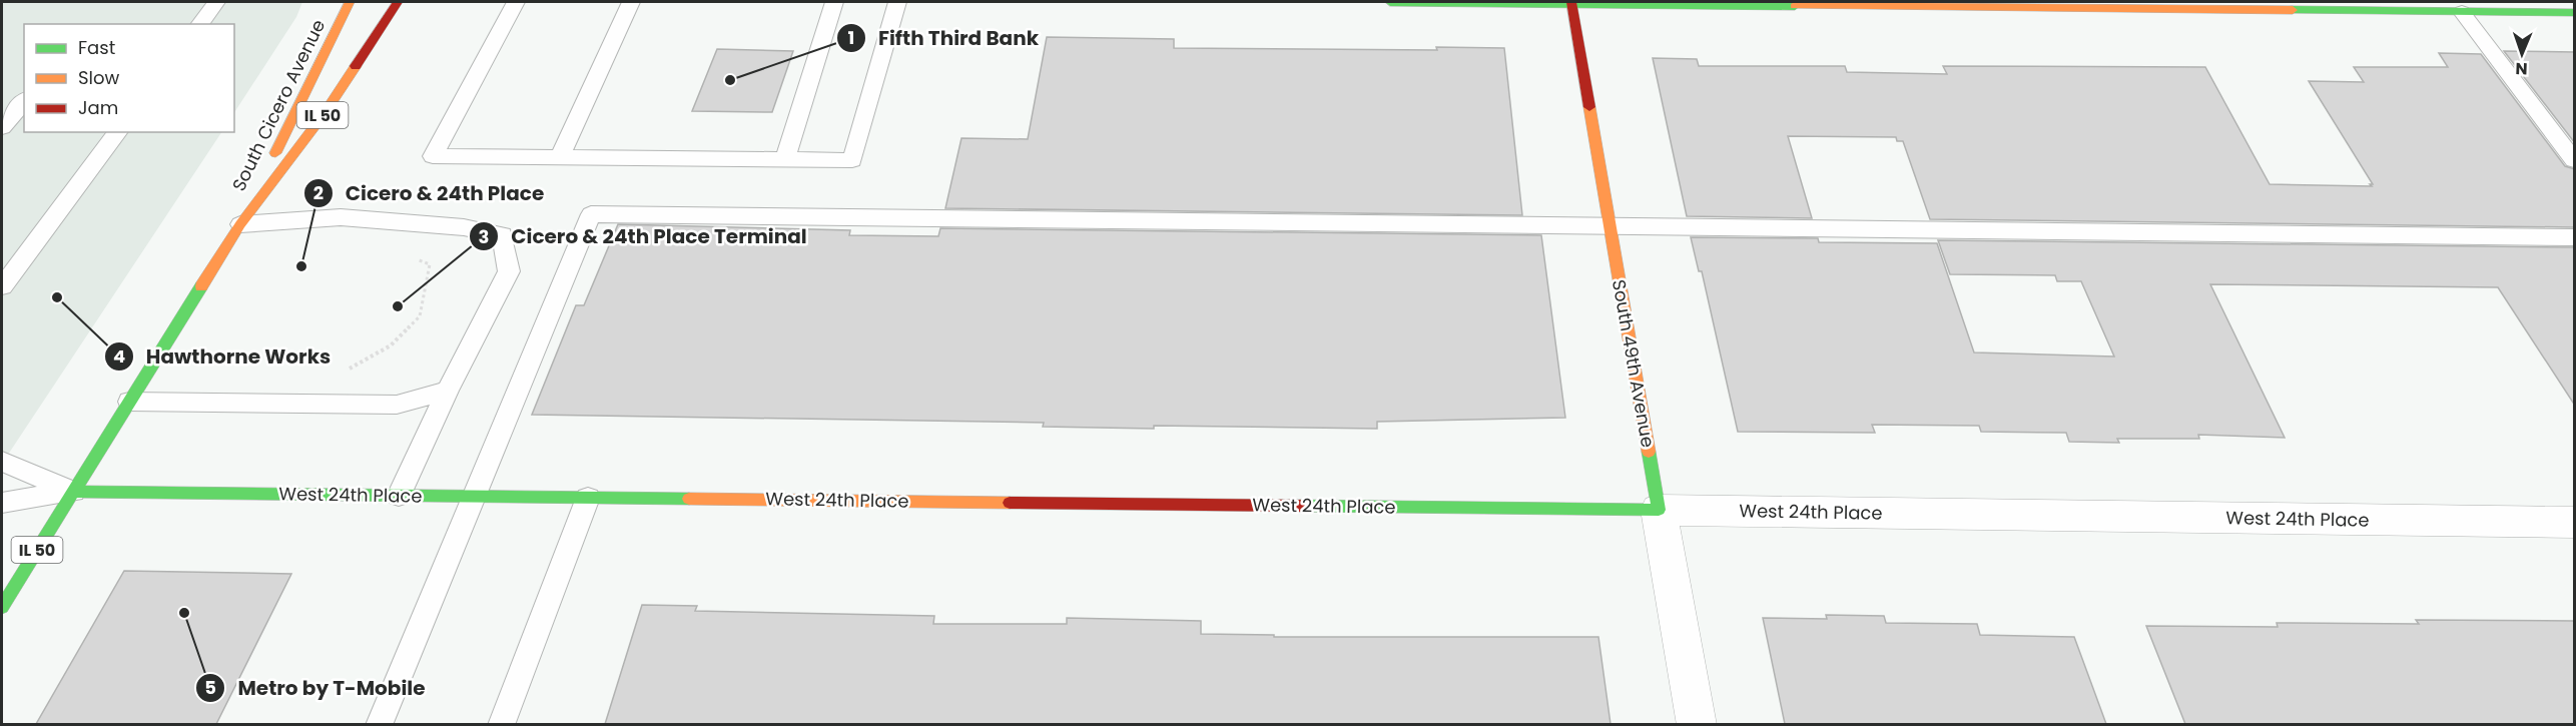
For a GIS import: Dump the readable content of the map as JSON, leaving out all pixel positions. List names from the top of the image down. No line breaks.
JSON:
{"streets":{"street":["South Cicero Avenue","IL 50","South 49th Avenue","West 24th Place"]},"crossings":[["South Cicero Avenue","West 24th Place"],["South 49th Avenue","West 24th Place"]],"places":["Fifth Third Bank","Cicero & 24th Place","Hawthorne Works","Cicero & 24th Place Terminal","Metro by T-Mobile"],"legend":["Fast","Slow","Jam"],"north":"bottom"}
